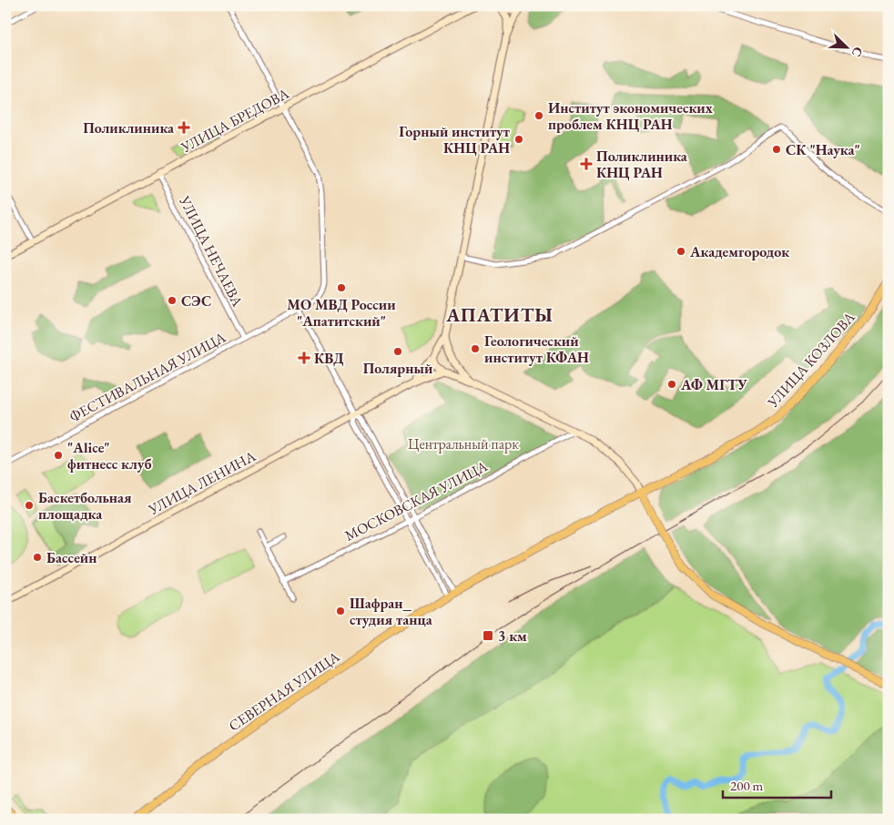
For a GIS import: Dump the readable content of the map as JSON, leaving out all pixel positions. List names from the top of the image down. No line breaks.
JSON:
{"streets":{"main road":["УЛИЦА КОЗЛОВА","СЕВЕРНАЯ УЛИЦА"],"street":["УЛИЦА БРЕДОВА","УЛИЦА НЕЧАЕВА","ФЕСТИВАЛЬНАЯ УЛИЦА","УЛИЦА ЛЕНИНА","МОСКОВСКАЯ УЛИЦА"]},"crossings":[["УЛИЦА БРЕДОВА","УЛИЦА НЕЧАЕВА"],["УЛИЦА БРЕДОВА","ФЕСТИВАЛЬНАЯ УЛИЦА"],["УЛИЦА НЕЧАЕВА","ФЕСТИВАЛЬНАЯ УЛИЦА"]],"districts":["АПАТИТЫ"],"parks":["Центральный парк"],"places":{"other":["Институт экономических проблем КНЦ РАН","Горный институт КНЦ РАН","СК \"Наука\"","Академгородок","МО МВД России \"Апатитский\"","СЭС","Геологический институт КФАН","Полярный","АФ МГТУ","\"Alice\" фитнесс клуб","Баскетбольная площадка","Бассейн","Шафран_ студия танца"],"health":["Поликлиника","Поликлиника КНЦ РАН","КВД"],"transit":["3 км"]},"scale_bar":"200 m","north":"bottom right"}
